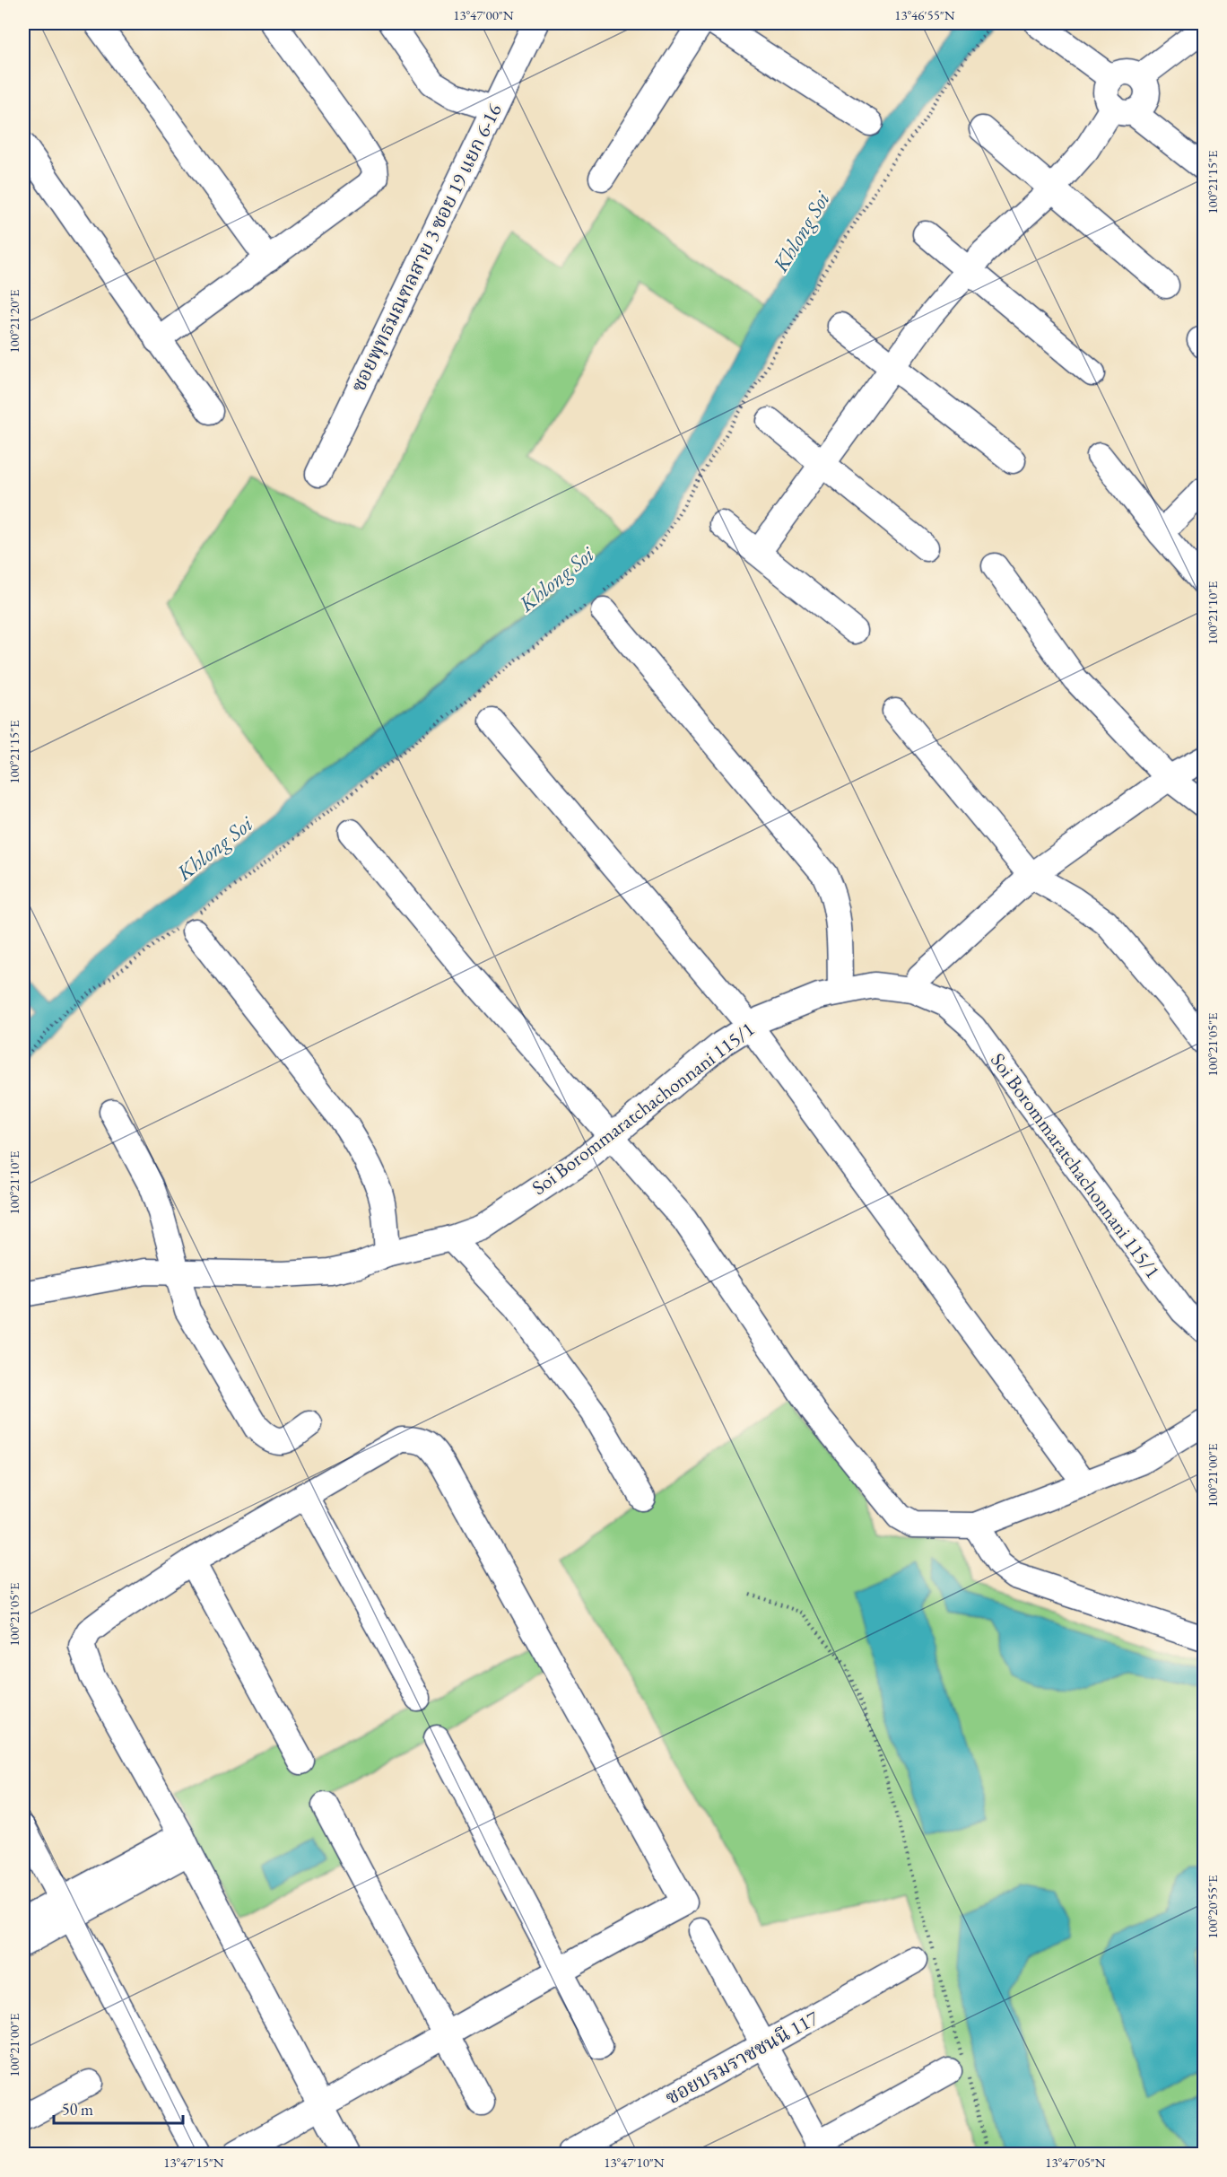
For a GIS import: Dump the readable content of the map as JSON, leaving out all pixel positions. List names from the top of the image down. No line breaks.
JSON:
{"streets":{"street":["ซอยพุทธมณฑลสาย 3 ซอย 19 แยก 6-16","Soi Borommaratchachonnani 115/1","ซอยบรมราชชนนี 117"]},"water":["Khlong Soi"],"scale_bar":"50 m","coordinates":["13°47'00\"N","13°46'55\"N","100°21'15\"E","100°21'20\"E","100°21'10\"E","100°21'05\"E","100°21'00\"E","100°20'55\"E","13°47'15\"N","13°47'10\"N","13°47'05\"N"]}
